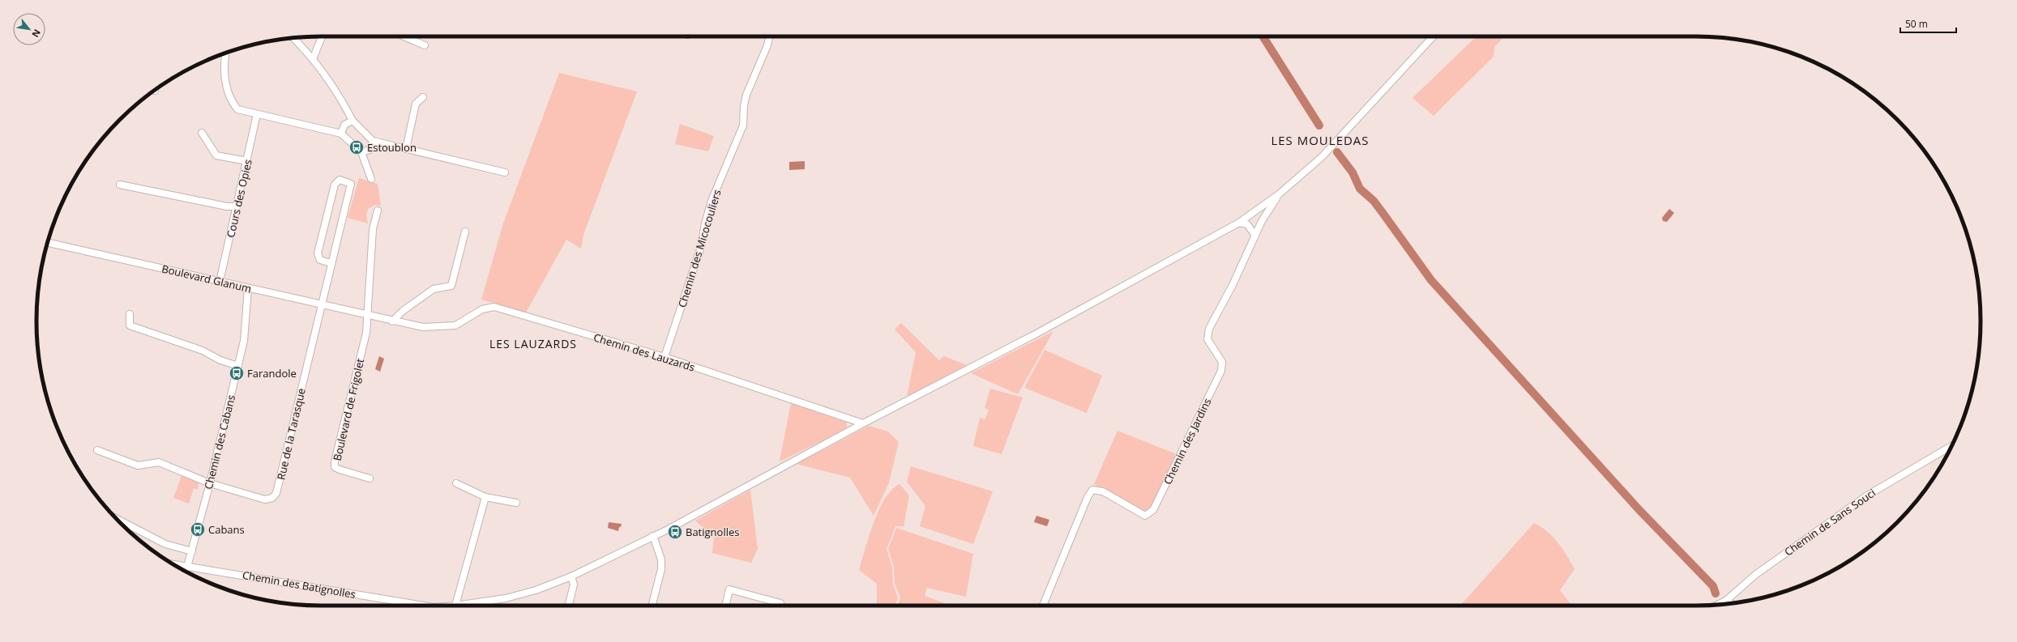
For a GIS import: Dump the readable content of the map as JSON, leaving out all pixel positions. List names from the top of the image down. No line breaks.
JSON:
{"streets":{"street":["Cours des Opies","Chemin des Micocouliers","Boulevard Glanum","Chemin des Lauzards","Boulevard de Frigolet","Rue de la Tarasque","Chemin des Jardins","Chemin des Cabans","Chemin de Sans Souci","Chemin des Batignolles"]},"crossings":[["Cours des Opies","Boulevard Glanum"],["Chemin des Micocouliers","Chemin des Lauzards"],["Boulevard Glanum","Chemin des Lauzards"],["Boulevard Glanum","Boulevard de Frigolet"],["Boulevard Glanum","Rue de la Tarasque"],["Boulevard Glanum","Chemin des Cabans"],["Chemin des Lauzards","Boulevard de Frigolet"],["Chemin des Lauzards","Chemin des Batignolles"],["Rue de la Tarasque","Chemin des Cabans"],["Chemin des Jardins","Chemin des Batignolles"],["Chemin des Cabans","Chemin des Batignolles"]],"districts":["LES MOULEDAS","LES LAUZARDS"],"places":{"bus stop":["Estoublon","Farandole","Cabans","Batignolles"]},"scale_bar":"50 m","north":"bottom right"}
